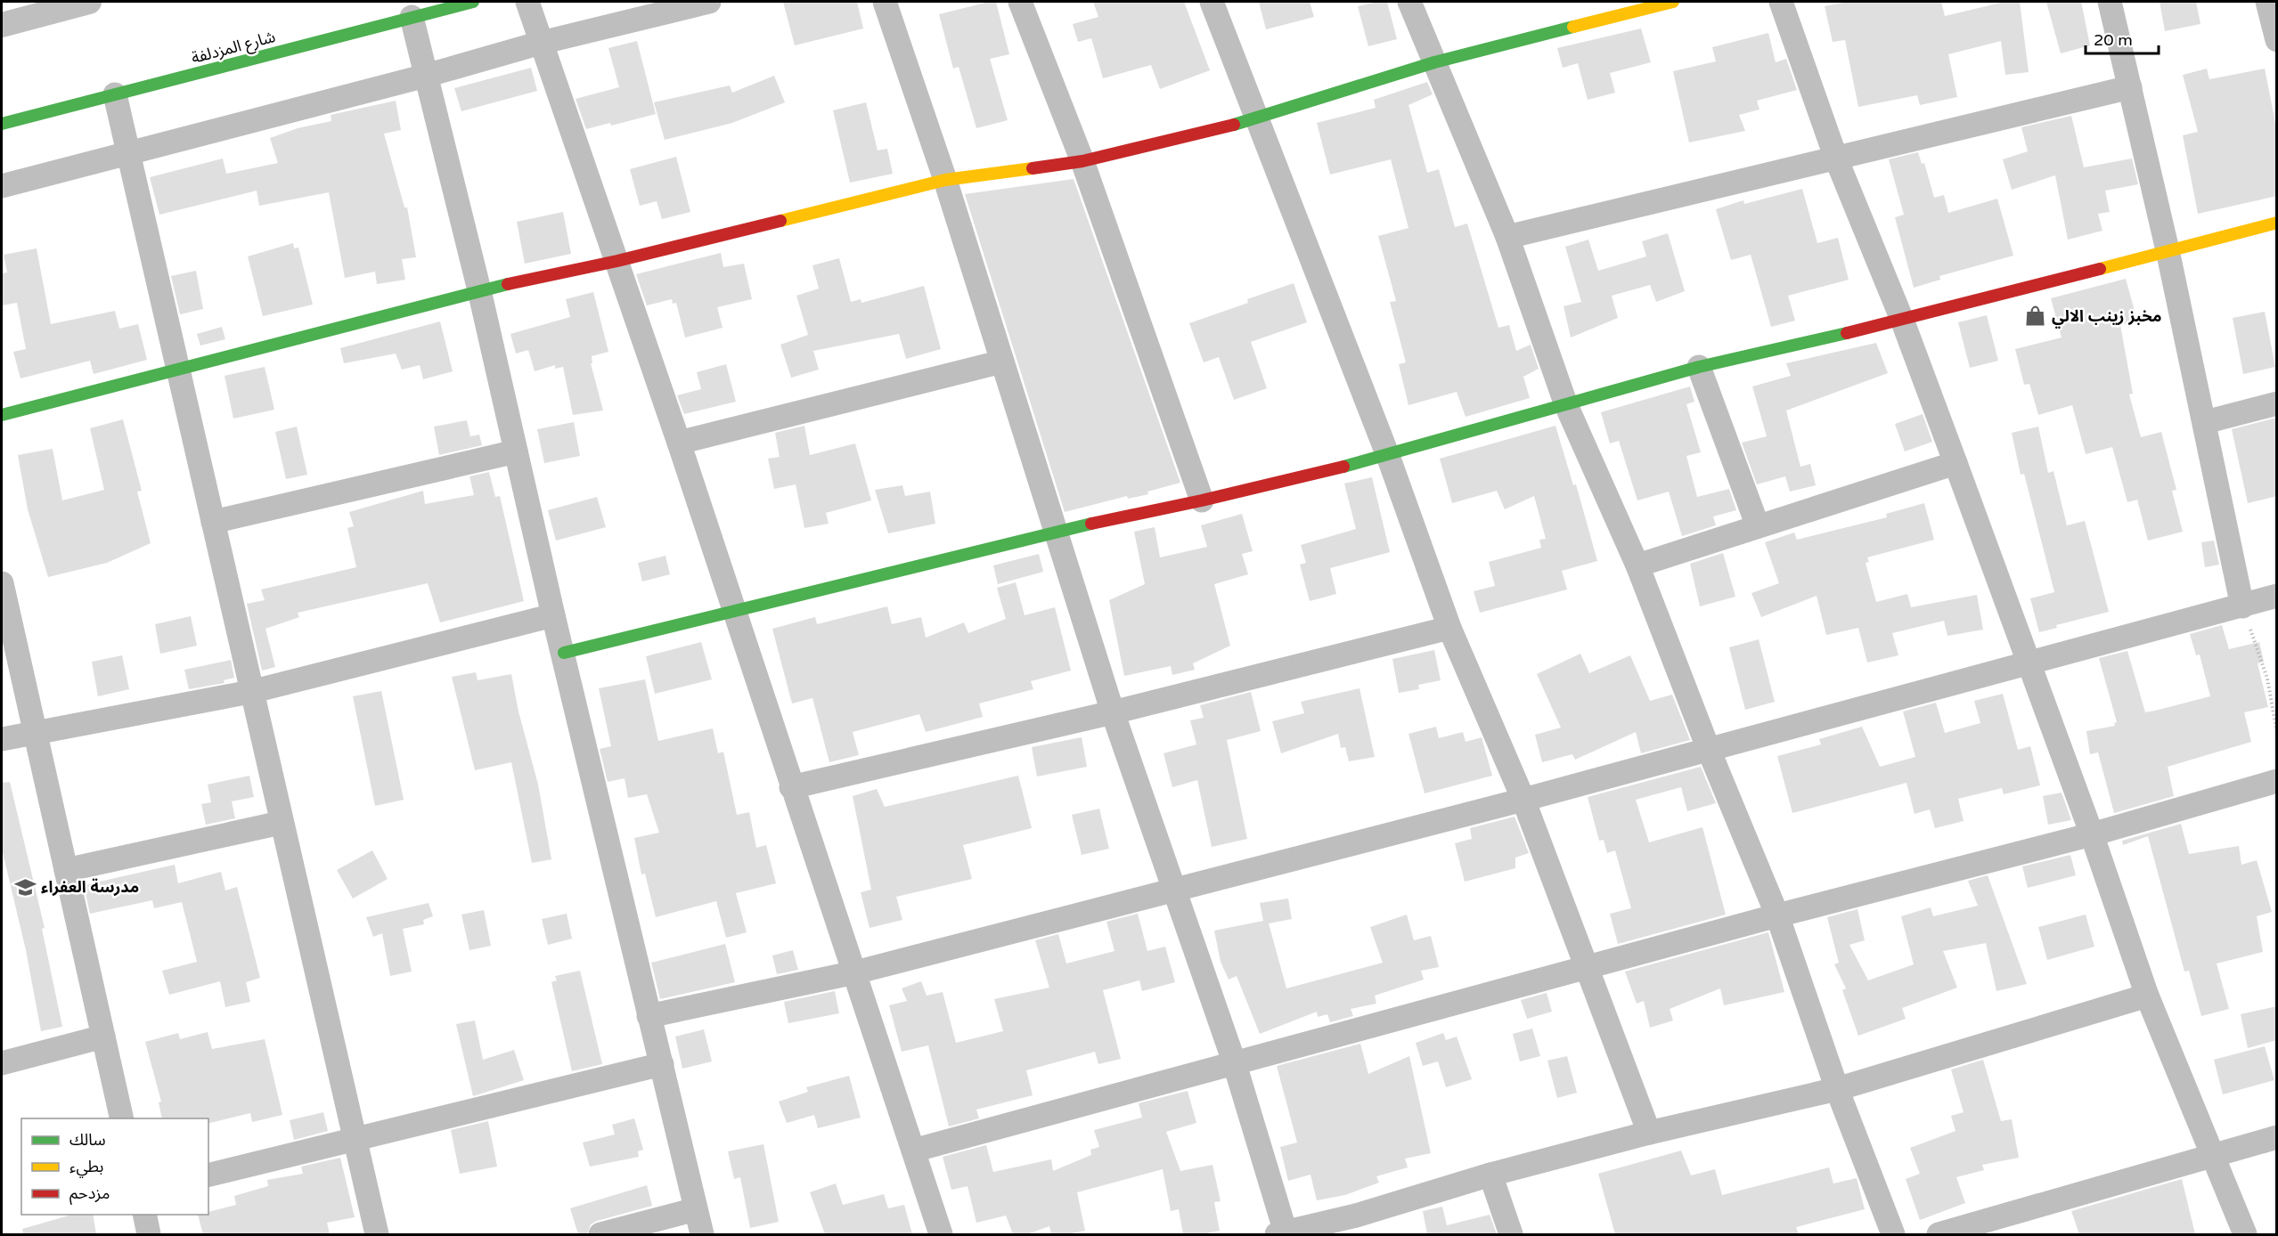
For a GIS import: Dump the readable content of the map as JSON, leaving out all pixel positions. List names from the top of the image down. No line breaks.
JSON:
{"streets":{"street":["شارع المزدلفة"]},"places":{"shop":["مخبز زينب الالي"],"school or university":["مدرسة العفراء"]},"legend":["سالك","بطيء","مزدحم"],"scale_bar":"20 m"}
